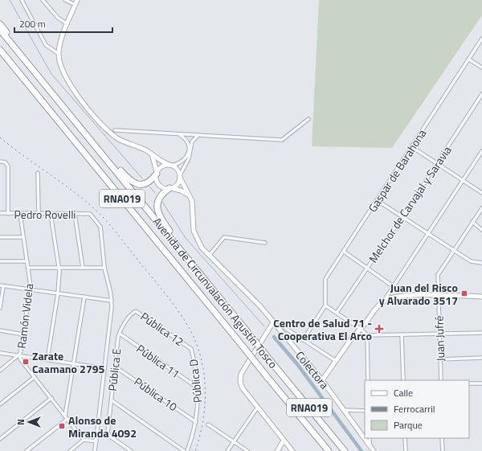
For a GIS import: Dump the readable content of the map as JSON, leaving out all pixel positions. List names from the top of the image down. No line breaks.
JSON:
{"streets":{"highway":["RNA019","Avenida de Circunvalación Agustín Tosco"],"main road":["Colectora"],"street":["Gaspar de Barahona","Melchor de Carvajal y Saravia","Pedro Rovelli","Ramón Videla","Pública 12","Juan Jufré","Pública 11","Pública E","Pública D","Pública 10"]},"crossings":[["Pedro Rovelli","Ramón Videla"],["Pública 12","Pública E"],["Pública 12","Pública D"],["Pública 11","Pública E"],["Pública 11","Pública D"],["Pública E","Pública 10"],["Pública D","Pública 10"]],"places":{"transit":["Juan del Risco y Alvarado 3517","Zarate Caamano 2795","Alonso de Miranda 4092"],"health":["Centro de Salud 71 - Cooperativa El Arco"]},"legend":["Calle","Ferrocarril","Parque"],"scale_bar":"200 m","north":"left"}
